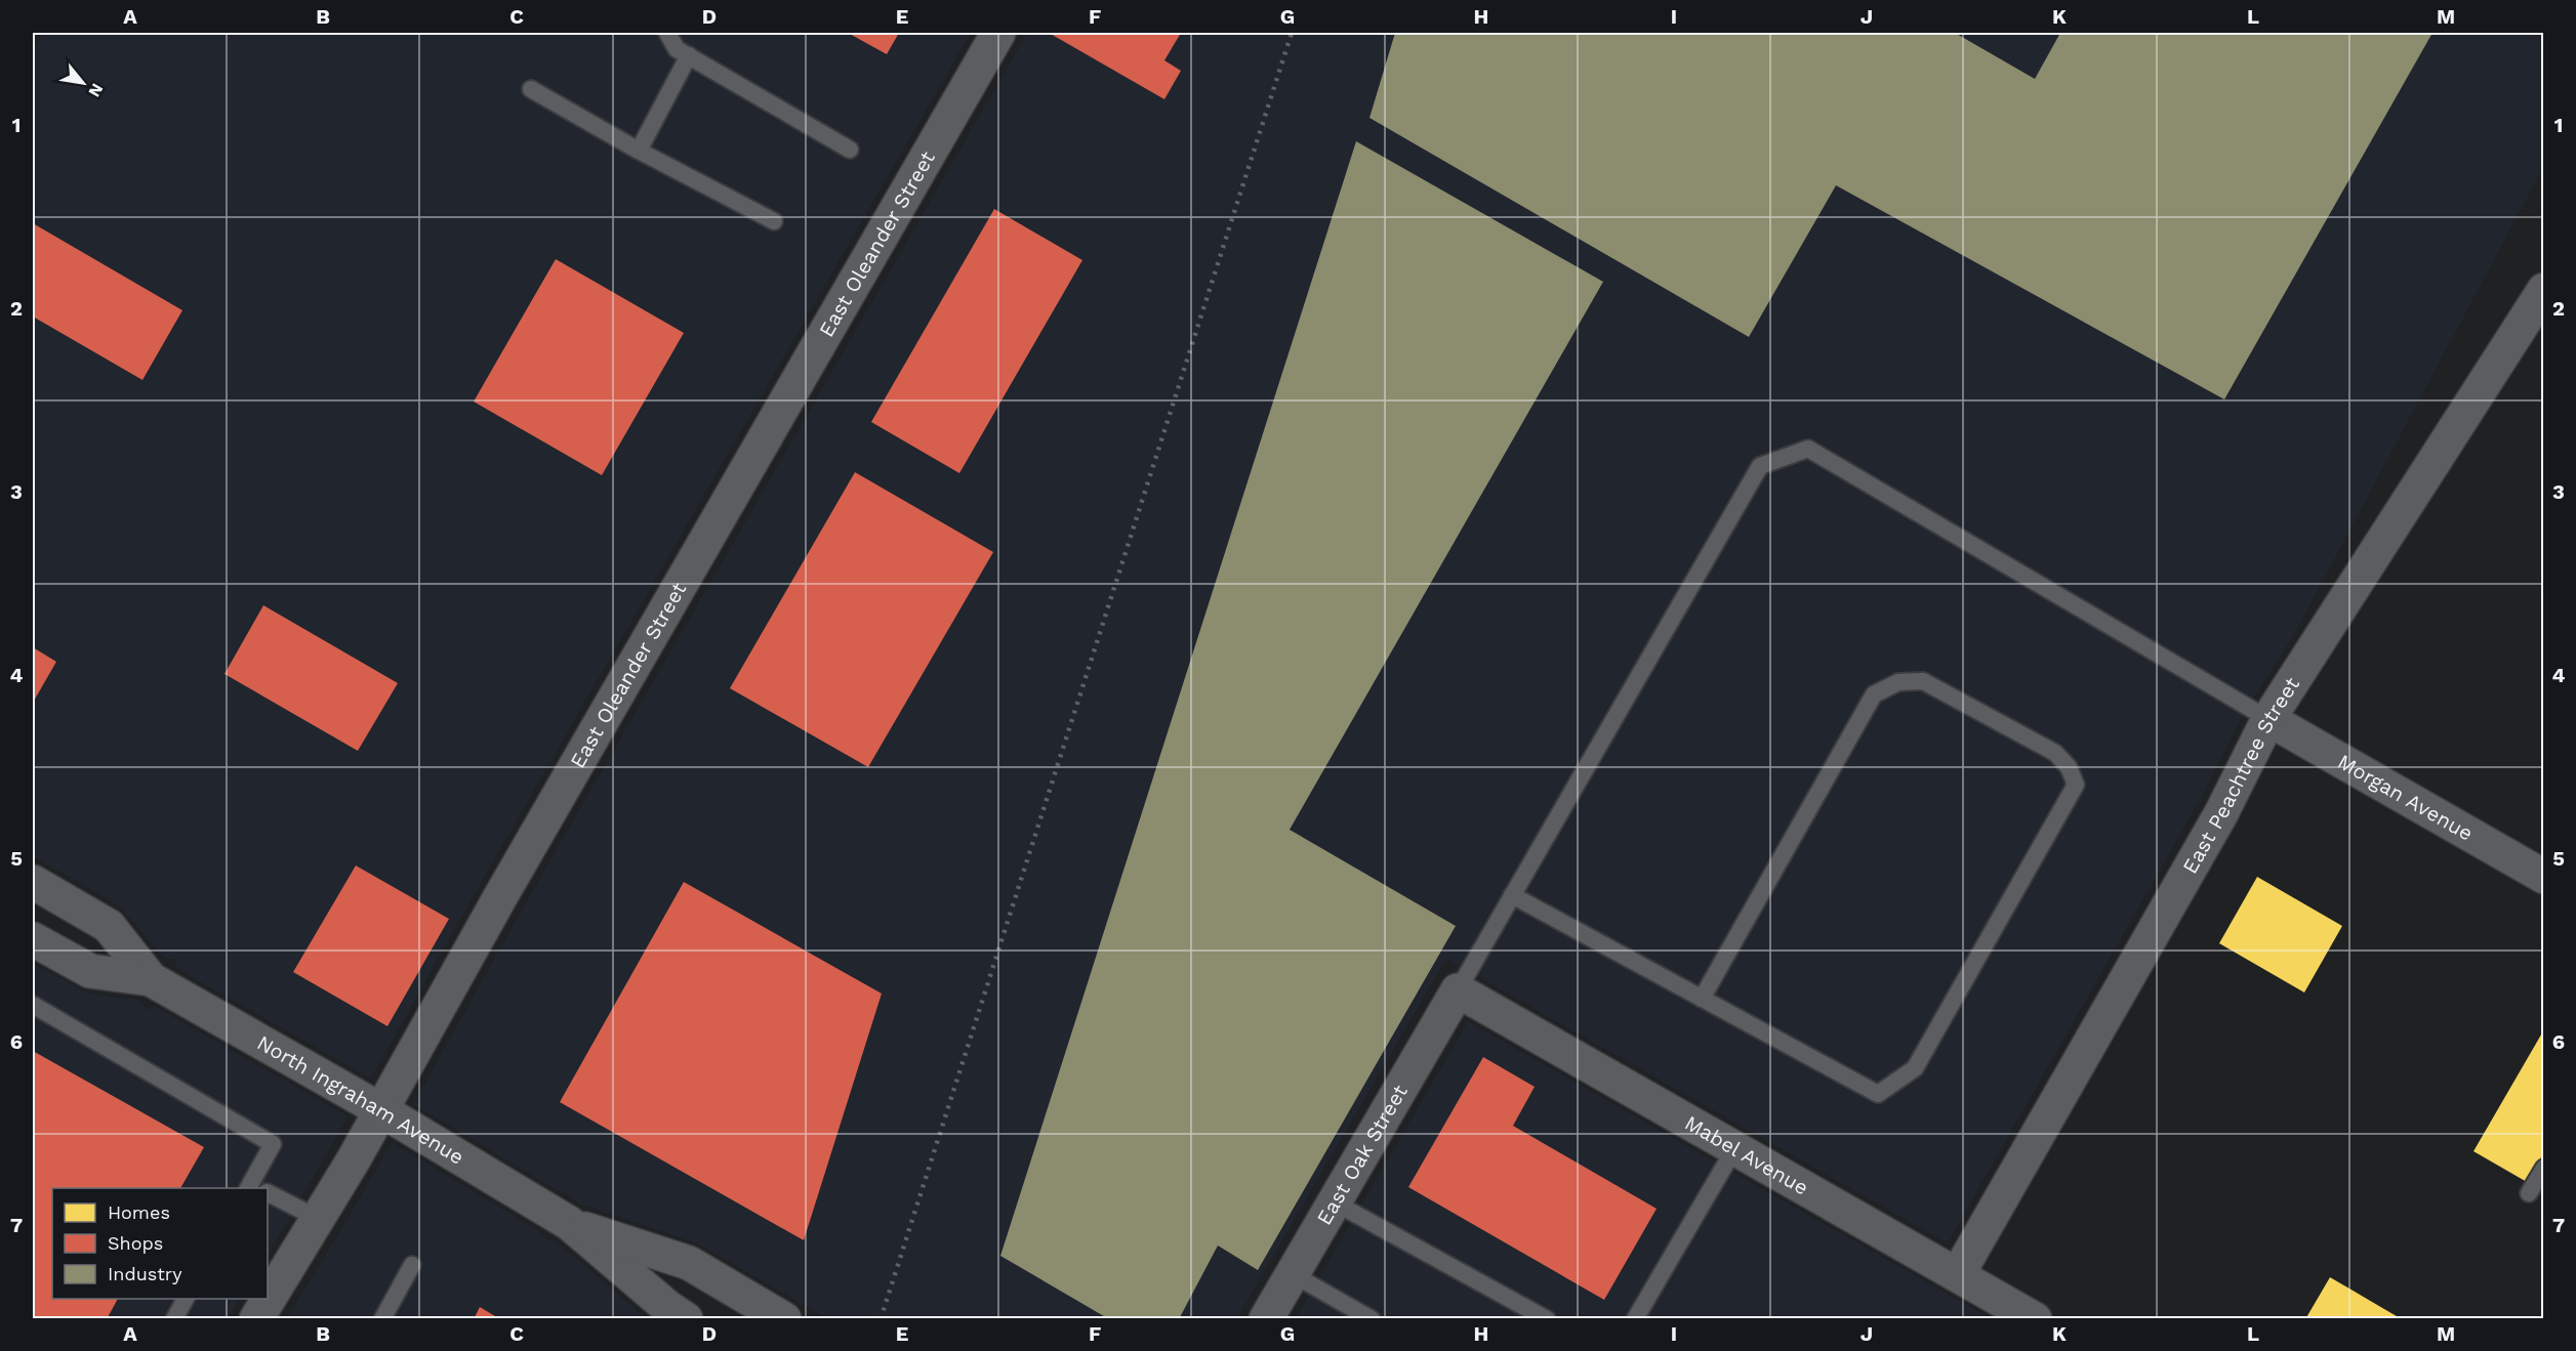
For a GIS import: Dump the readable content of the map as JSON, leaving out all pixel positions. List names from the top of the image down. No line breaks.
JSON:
{"streets":{"street":["East Oleander Street","East Peachtree Street","Morgan Avenue","North Ingraham Avenue","East Oak Street","Mabel Avenue"]},"crossings":[["East Oleander Street","North Ingraham Avenue"],["East Peachtree Street","Morgan Avenue"],["East Peachtree Street","Mabel Avenue"],["East Oak Street","Mabel Avenue"]],"legend":["Homes","Shops","Industry"],"north":"bottom right","grid":{"columns":["A","B","C","D","E","F","G","H","I","J","K","L","M"],"rows":["1","2","3","4","5","6","7"]}}
